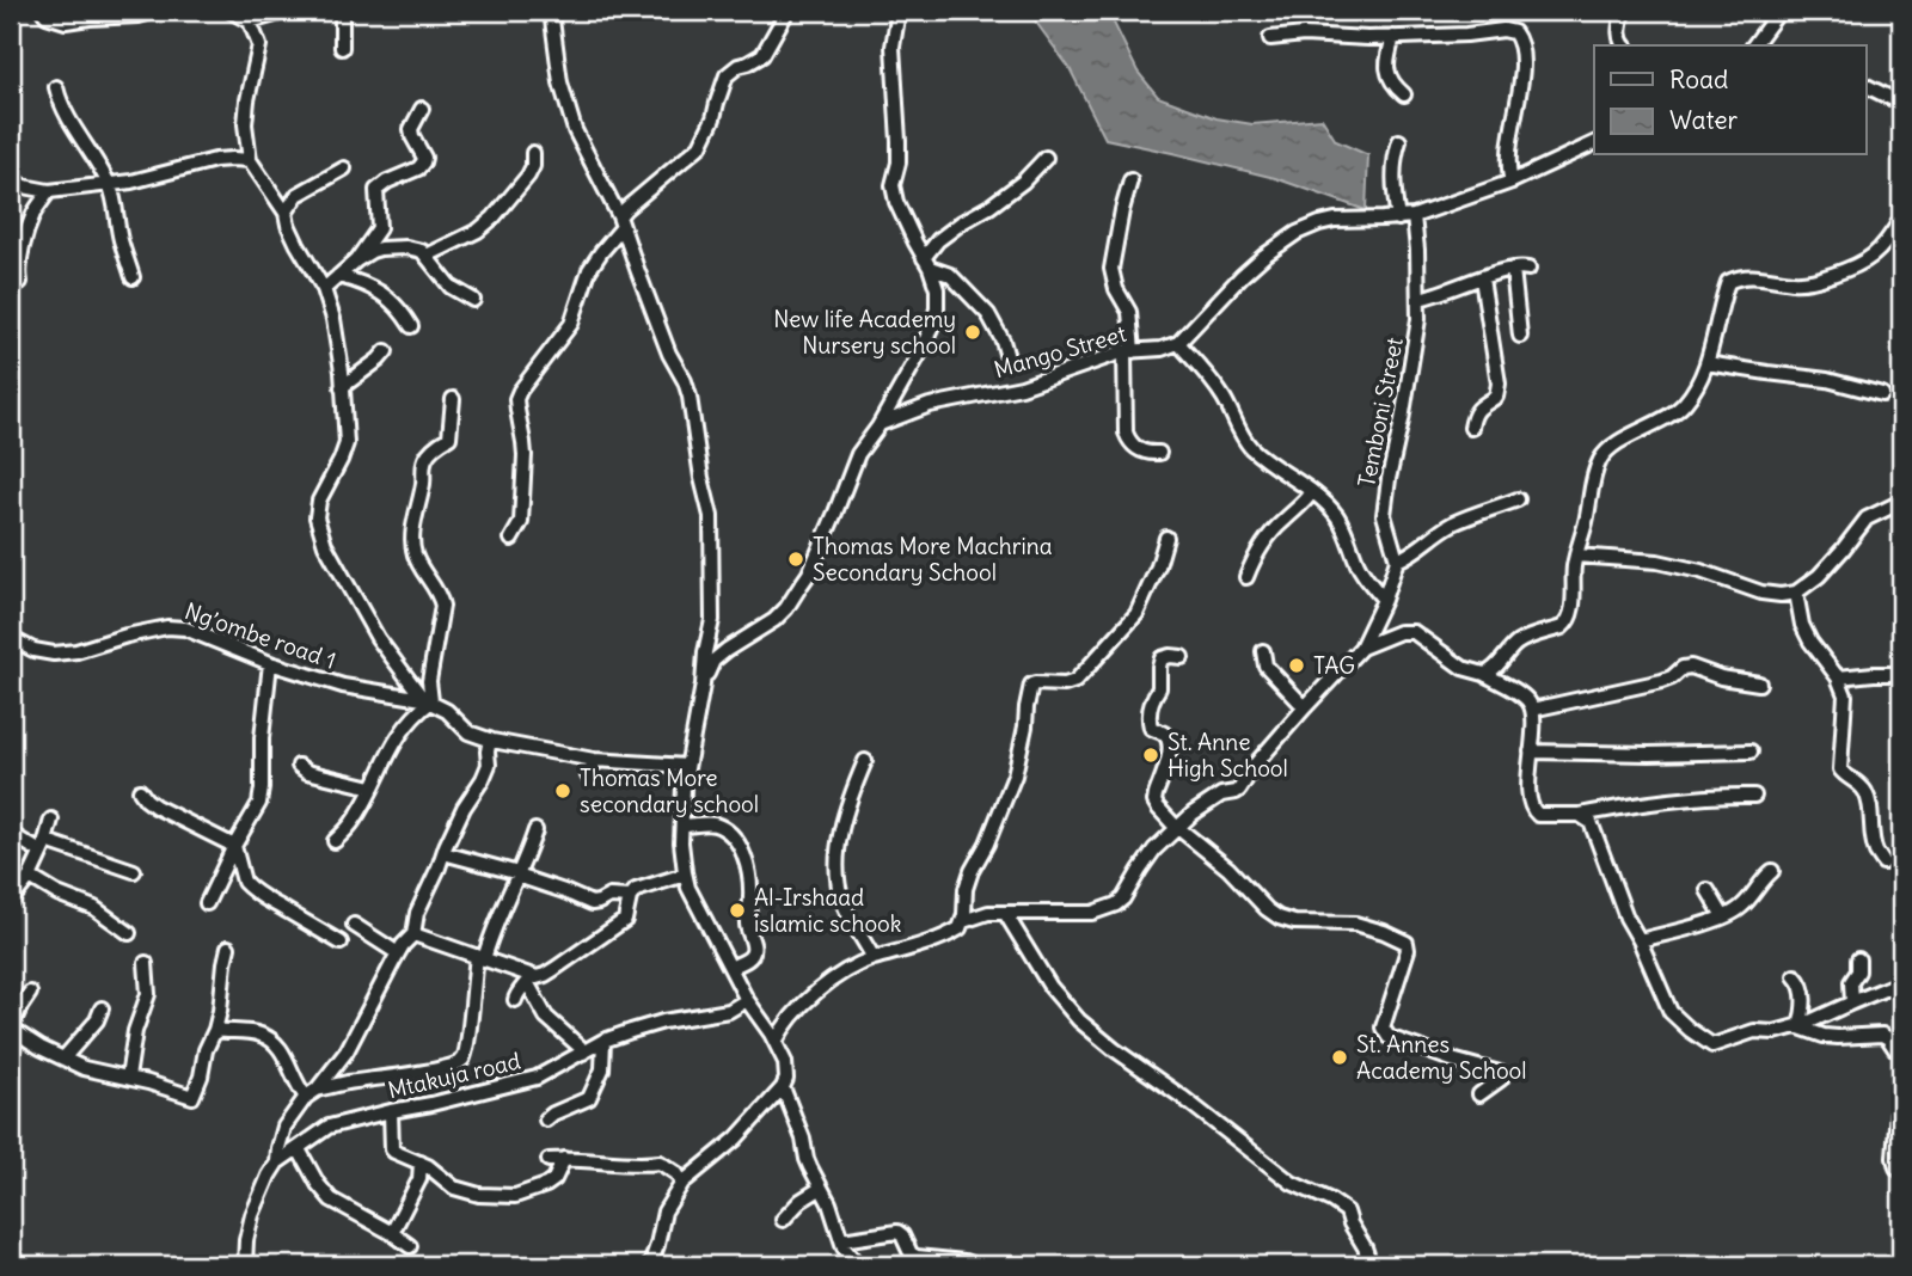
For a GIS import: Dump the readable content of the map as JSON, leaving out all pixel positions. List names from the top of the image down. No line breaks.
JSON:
{"streets":{"street":["Mango Street","Temboni Street","Ng’ombe road 1","Mtakuja road"]},"places":["New life Academy Nursery school","Thomas More Machrina Secondary School","TAG","St. Anne High School","Thomas More secondary school","Al-Irshaad islamic schook","St. Annes Academy School"],"legend":["Road","Water"]}
